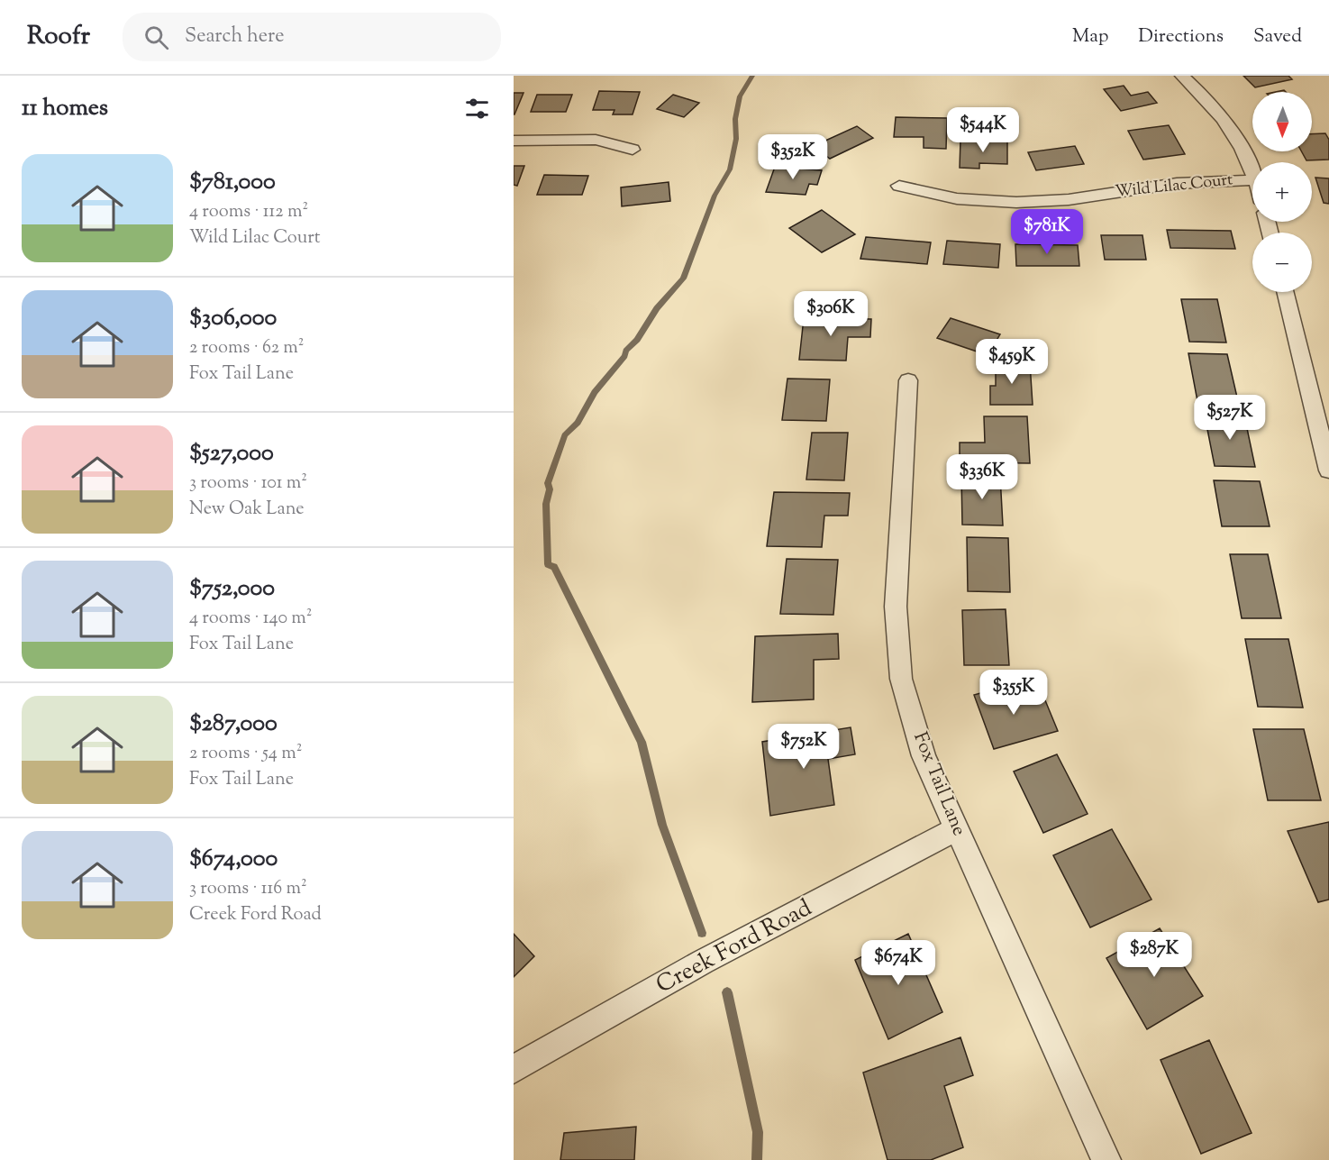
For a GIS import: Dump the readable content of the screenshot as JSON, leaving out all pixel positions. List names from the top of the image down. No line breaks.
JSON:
{"streets":{"street":["Wild Lilac Court","Fox Tail Lane","Creek Ford Road"]},"crossings":[["Fox Tail Lane","Creek Ford Road"]],"north":"bottom","page":{"header":"Roofr","search":"Search here","nav":["Map","Directions","Saved"],"heading":"11 homes","map_buttons":["+","−"],"price":["$544K","$352K","$781K","$306K","$459K","$527K","$336K","$355K","$752K","$287K","$674K"],"list":[{"name":"$781,000","note":"4 rooms · 112 m² · Wild Lilac Court"},{"name":"$306,000","note":"2 rooms · 62 m² · Fox Tail Lane"},{"name":"$527,000","note":"3 rooms · 101 m² · New Oak Lane"},{"name":"$752,000","note":"4 rooms · 140 m² · Fox Tail Lane"},{"name":"$287,000","note":"2 rooms · 54 m² · Fox Tail Lane"},{"name":"$674,000","note":"3 rooms · 116 m² · Creek Ford Road"}]}}
